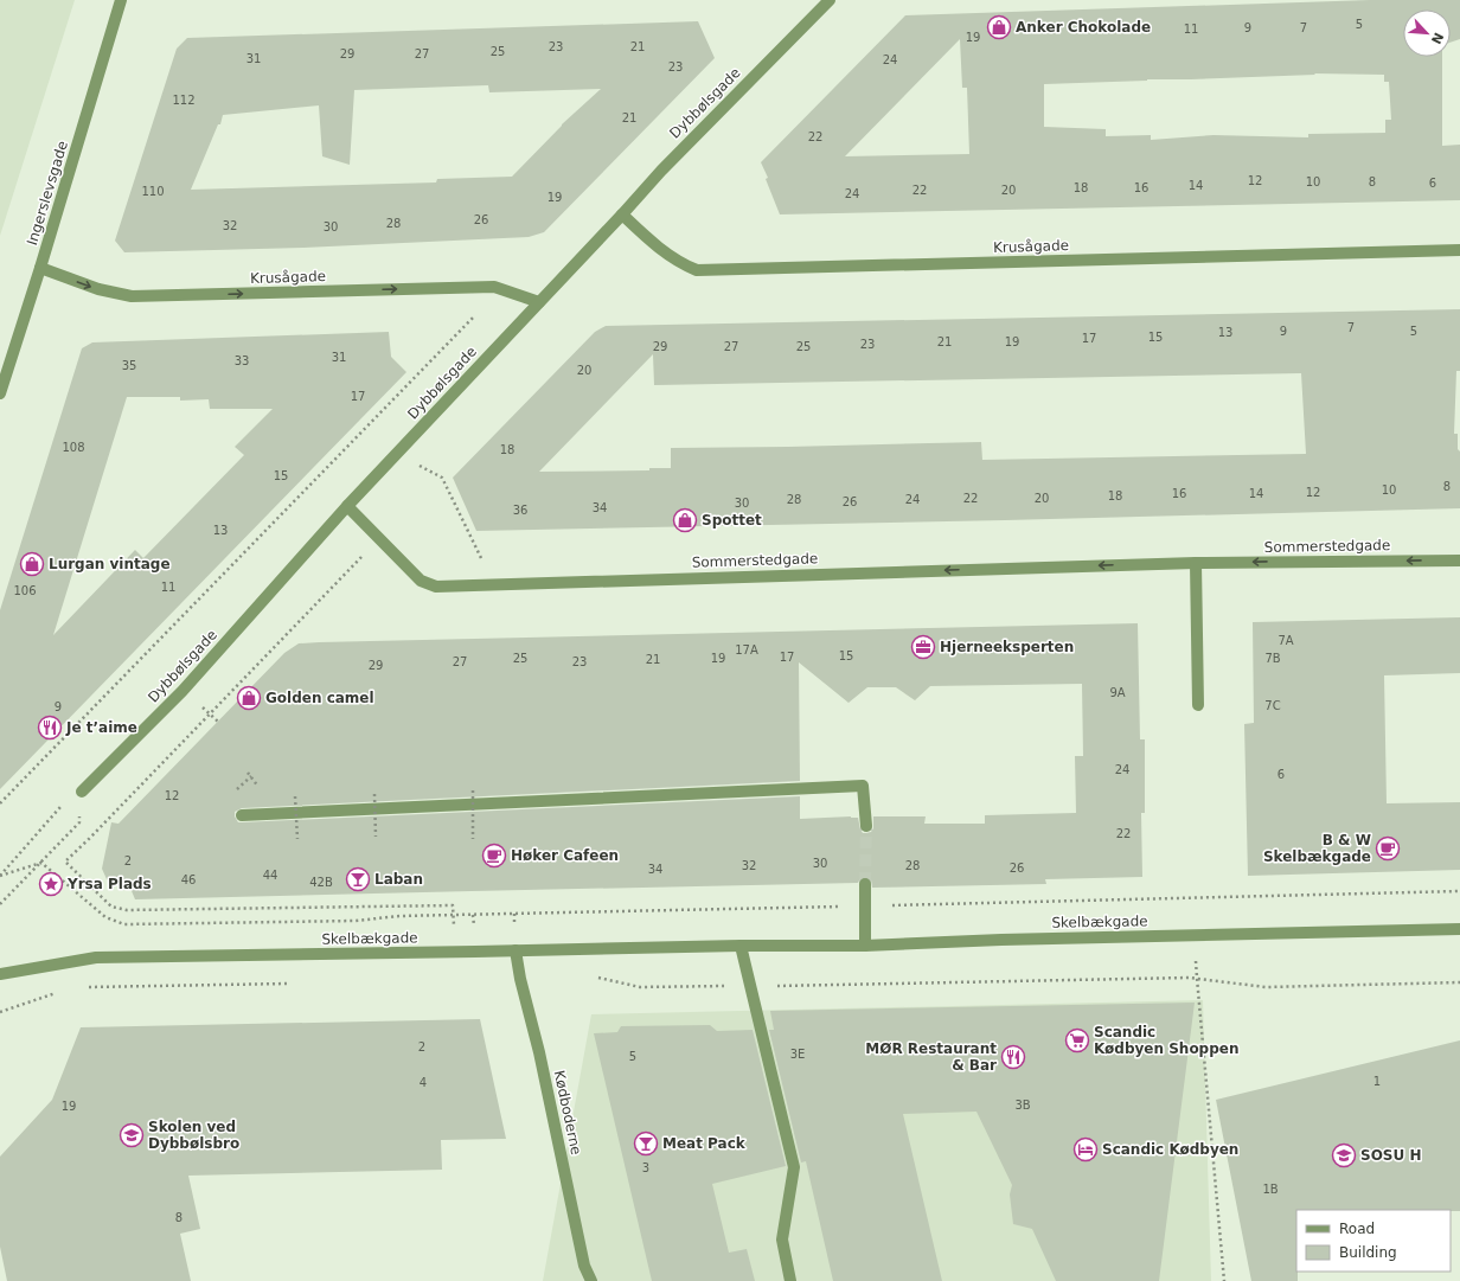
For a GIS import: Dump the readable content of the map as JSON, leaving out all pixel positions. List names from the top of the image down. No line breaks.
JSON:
{"streets":{"street":["Dybbølsgade","Ingerslevsgade","Krusågade","Sommerstedgade","Skelbækgade","Kødboderne"]},"crossings":[["Dybbølsgade","Krusågade"],["Dybbølsgade","Sommerstedgade"],["Ingerslevsgade","Krusågade"],["Skelbækgade","Kødboderne"]],"one_way":["Sommerstedgade"],"places":{"shop":["Anker Chokolade","Spottet","Lurgan vintage","Golden camel"],"office":["Hjerneeksperten"],"restaurant":["Je t’aime","MØR Restaurant & Bar"],"cafe":["B & W Skelbækgade","Høker Cafeen"],"bar":["Laban","Meat Pack"],"place":["Yrsa Plads"],"supermarket":["Scandic Kødbyen Shoppen"],"school or university":["Skolen ved Dybbølsbro","SOSU H"],"hotel":["Scandic Kødbyen"]},"house_numbers":["5","9","7","11","19","23","21","25","29","27","31","24","23","112","21","22","12","10","8","6","14","18","16","22","20","110","24","19","26","28","32","30","7","9","5","13","15","17","21","19","23","29","27","25","31","33","35","20","17","108","18","15","8","10","12","16","14","18","22","20","28","24","26","30","34","36","13","11","106","7A","17A","15","17","25","19","7B","21","27","23","29","9A","7C","9","24","6","12","22","2","30","32","28","26","34","44","46","42B","2","3E","5","1","4","3B","19","3","1B","8"],"legend":["Road","Building"],"north":"bottom right"}
